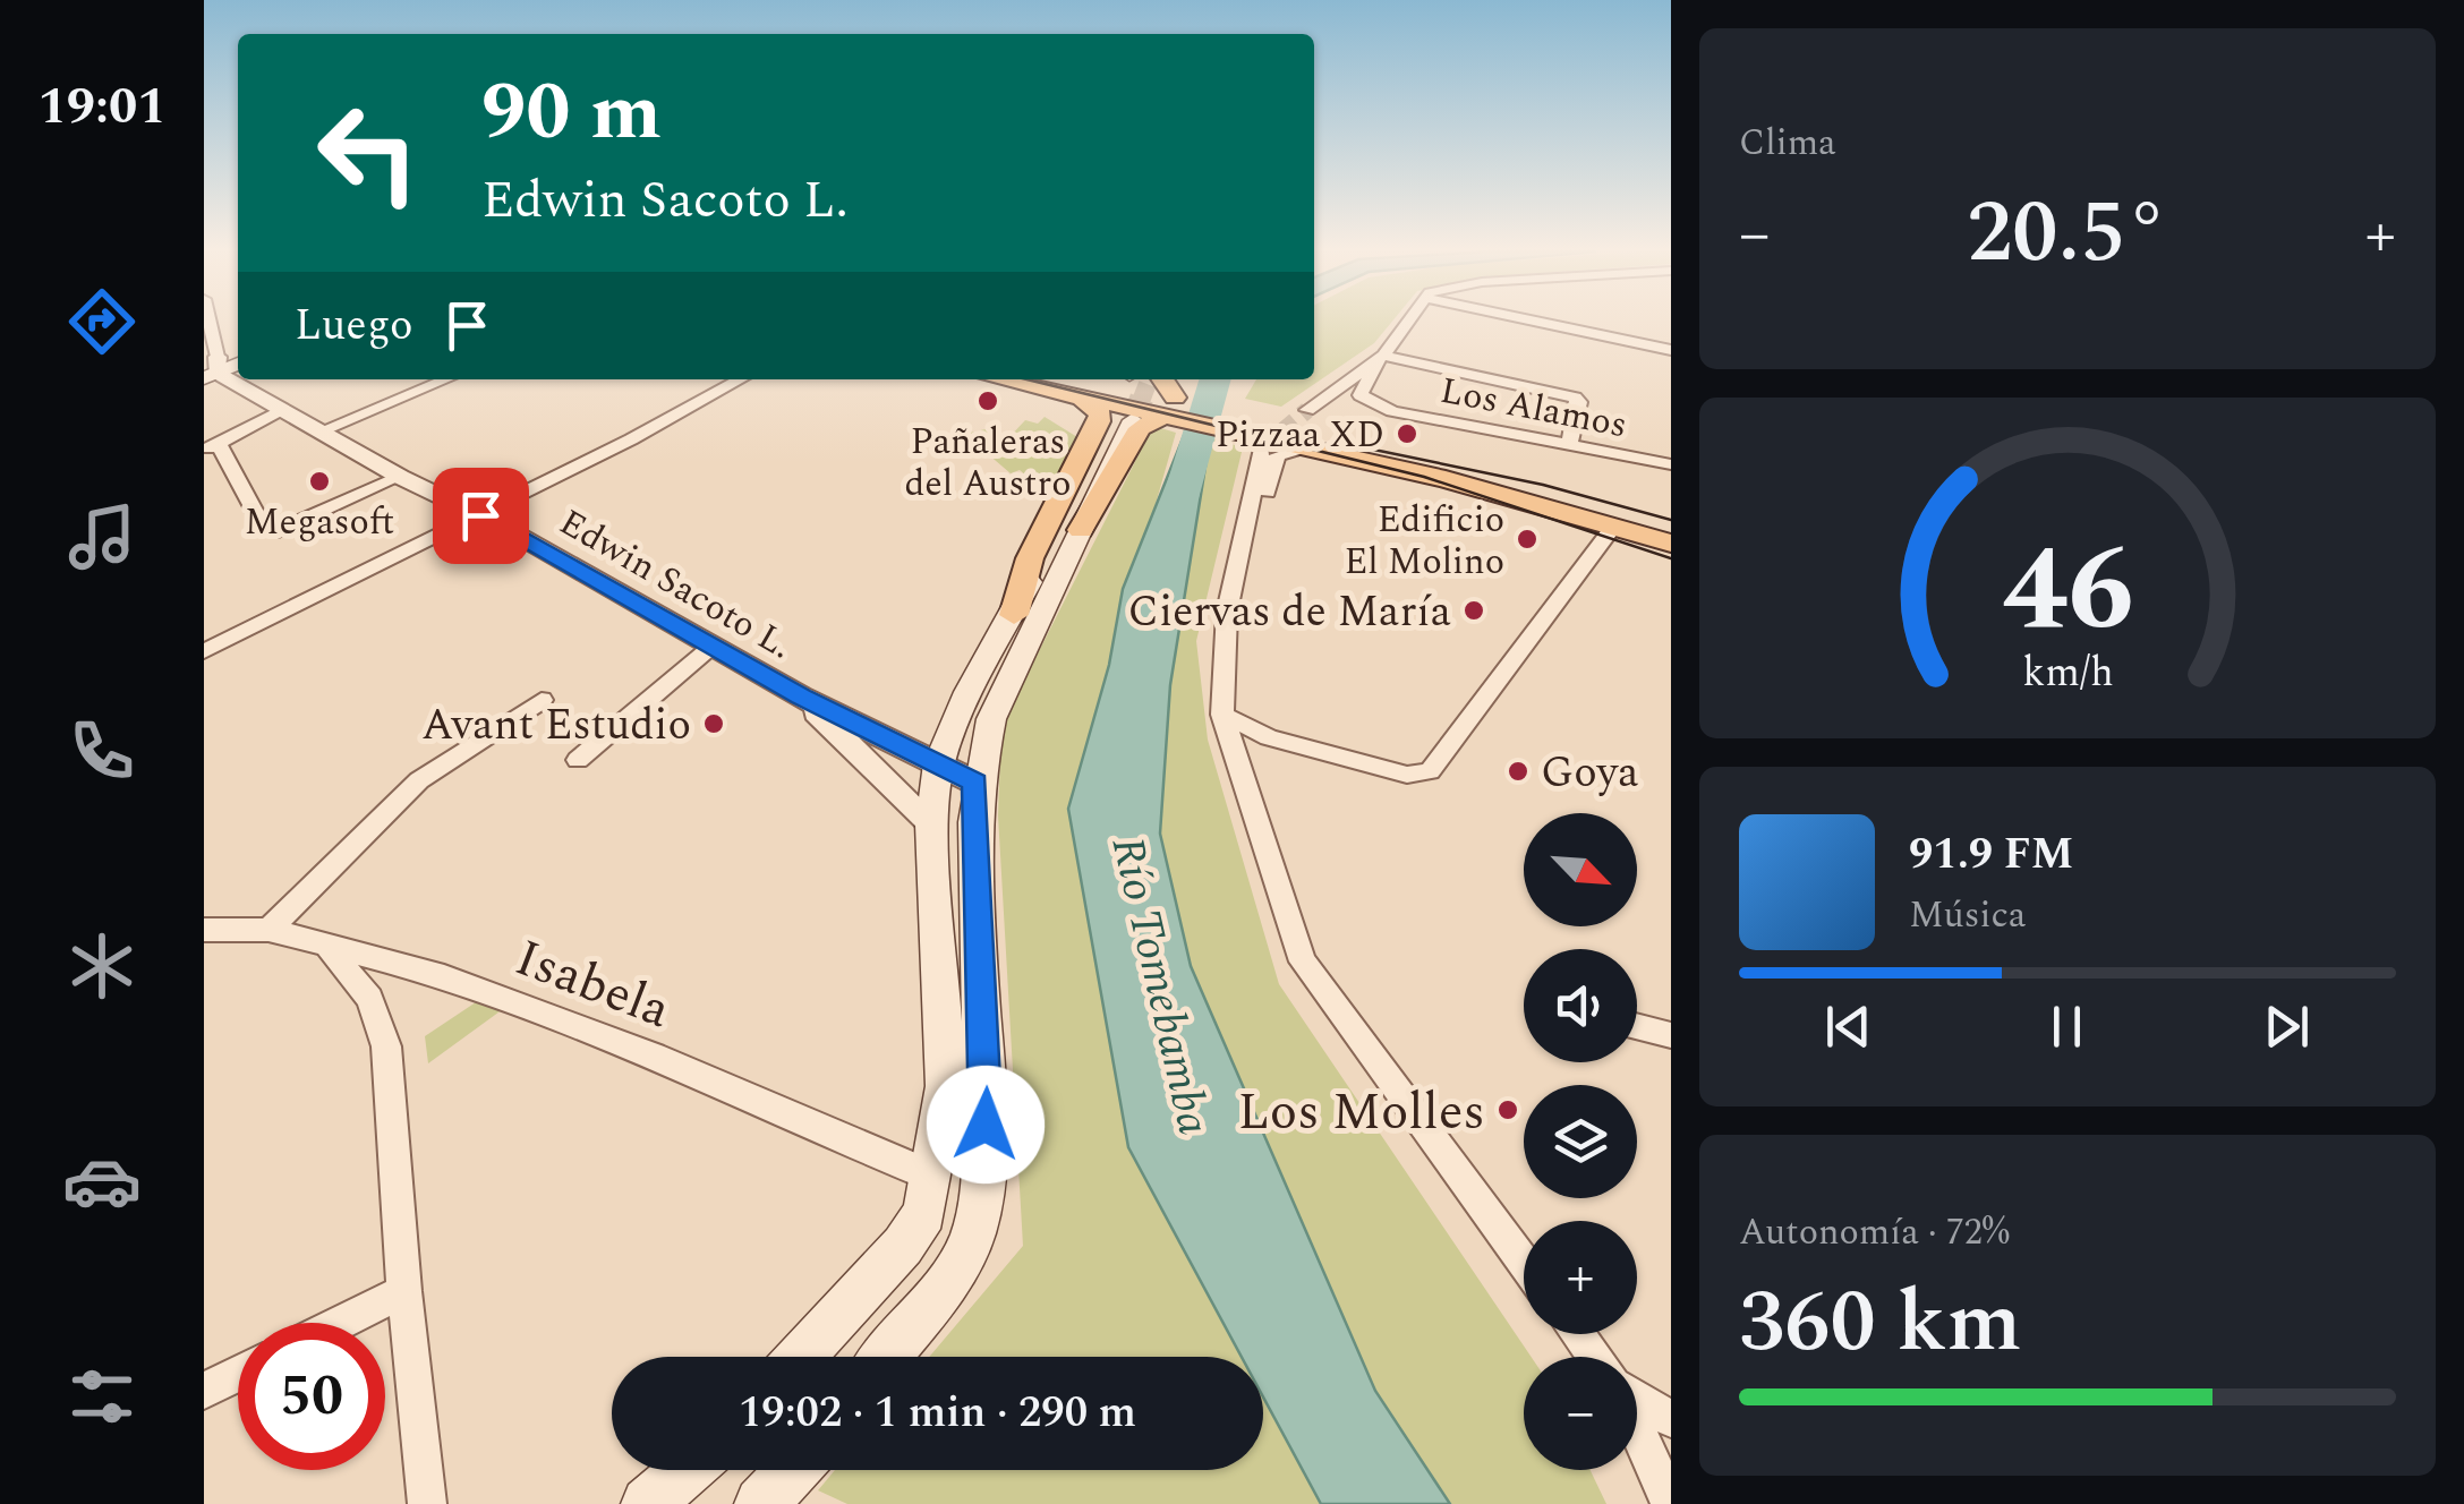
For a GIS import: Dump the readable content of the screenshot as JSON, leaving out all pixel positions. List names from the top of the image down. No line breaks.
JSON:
{"streets":{"street":["Los Alamos","Edwin Sacoto L.","Isabela"]},"water":["Río Tomebamba"],"places":["Pañaleras del Austro","Pizzaa XD","Megasoft","Edificio El Molino","Ciervas de María","Avant Estudio","Goya","Los Molles"],"north":"bottom right","page":{"tabs":"19:01","tile":["Clima",["Autonomía · 72%","360 km"]],"turn":["90 m","Edwin Sacoto L."],"heat":["−","20.5°","+"],"then":"Luego","map_buttons":["+","−"],"song":["91.9 FM","Música"],"limit":"50","trip":"19:02 · 1 min · 290 m","gauge":["46","km/h"]}}
